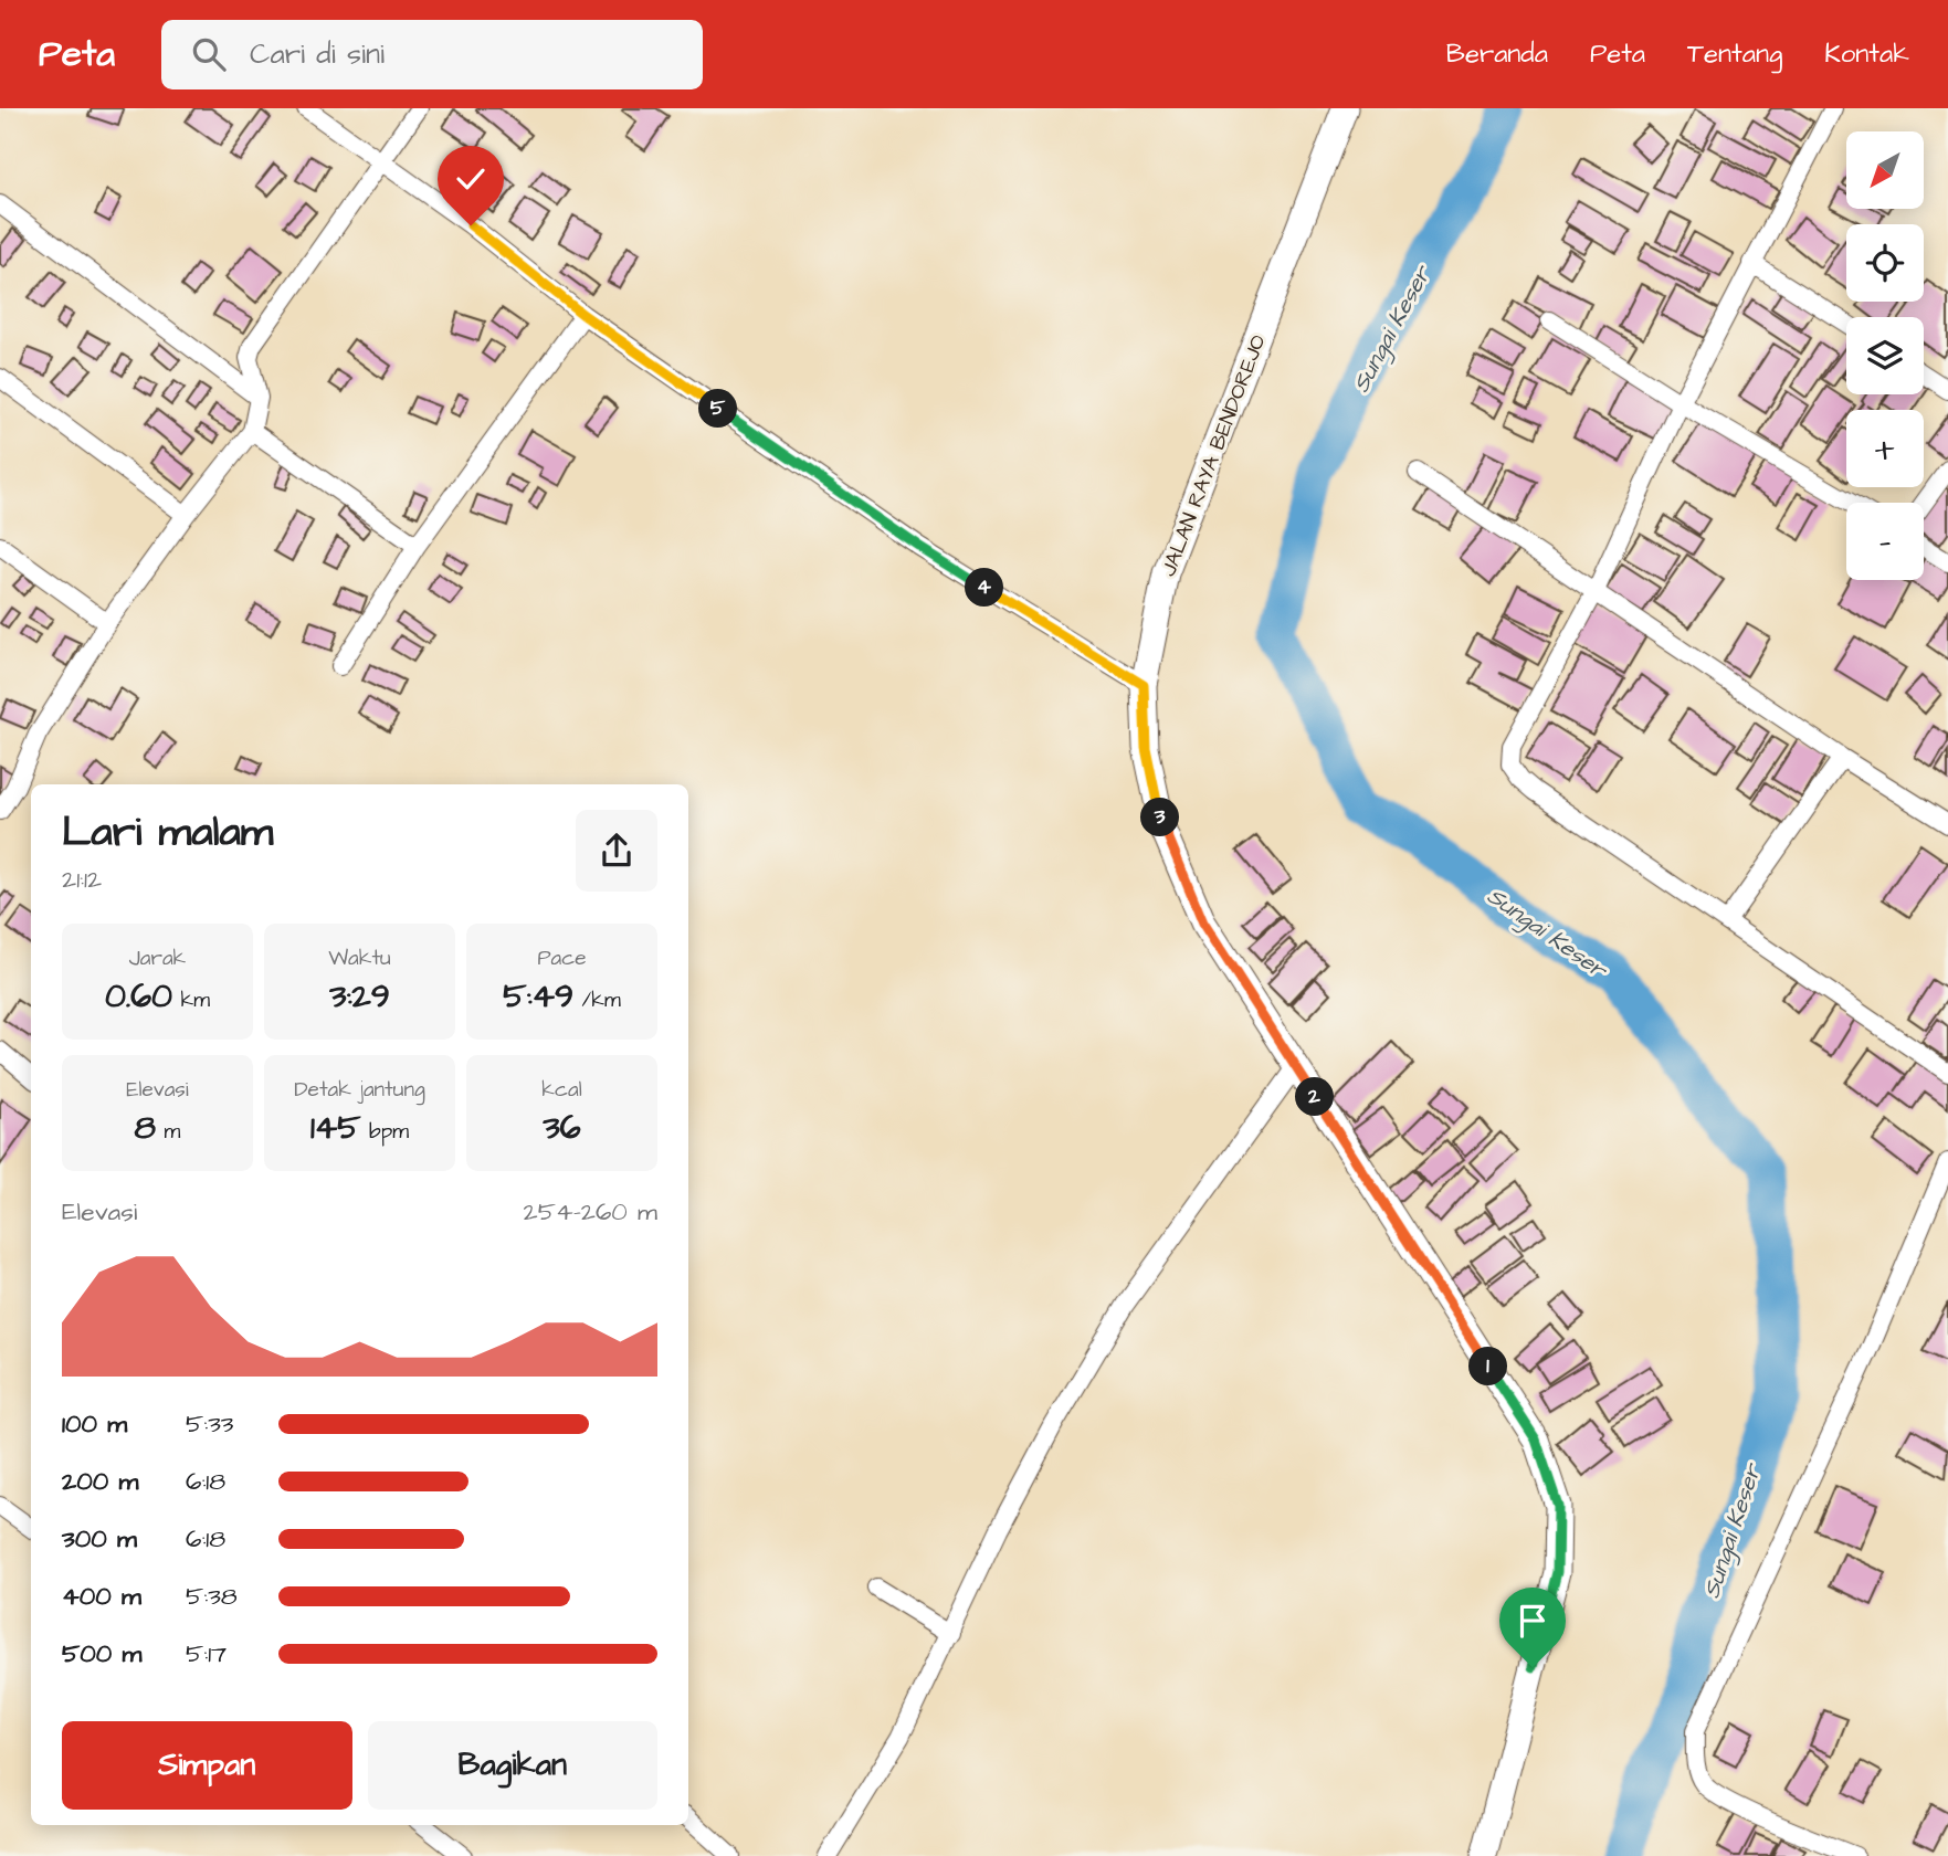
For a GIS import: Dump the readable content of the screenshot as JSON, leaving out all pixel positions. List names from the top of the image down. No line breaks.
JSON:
{"streets":{"main road":["JALAN RAYA BENDOREJO"]},"water":["Sungai Keser"],"north":"bottom left","page":{"header":"Peta","search":"Cari di sini","nav":["Beranda","Peta","Tentang","Kontak"],"map_buttons":["+","−"],"pins":["5","4","3","2","1"],"heading":["Lari malam","21:12"],"stats":[["Jarak","0.60 km"],["Waktu","3:29"],["Pace","5:49 /km"],["Elevasi","8 m"],["Detak jantung","145 bpm"],["kcal","36"]],"chart":["Elevasi","254–260 m"],"list":[{"name":"100 m","note":"5:33"},{"name":"200 m","note":"6:18"},{"name":"300 m","note":"6:18"},{"name":"400 m","note":"5:38"},{"name":"500 m","note":"5:17"}],"buttons":["Simpan","Bagikan"]}}
